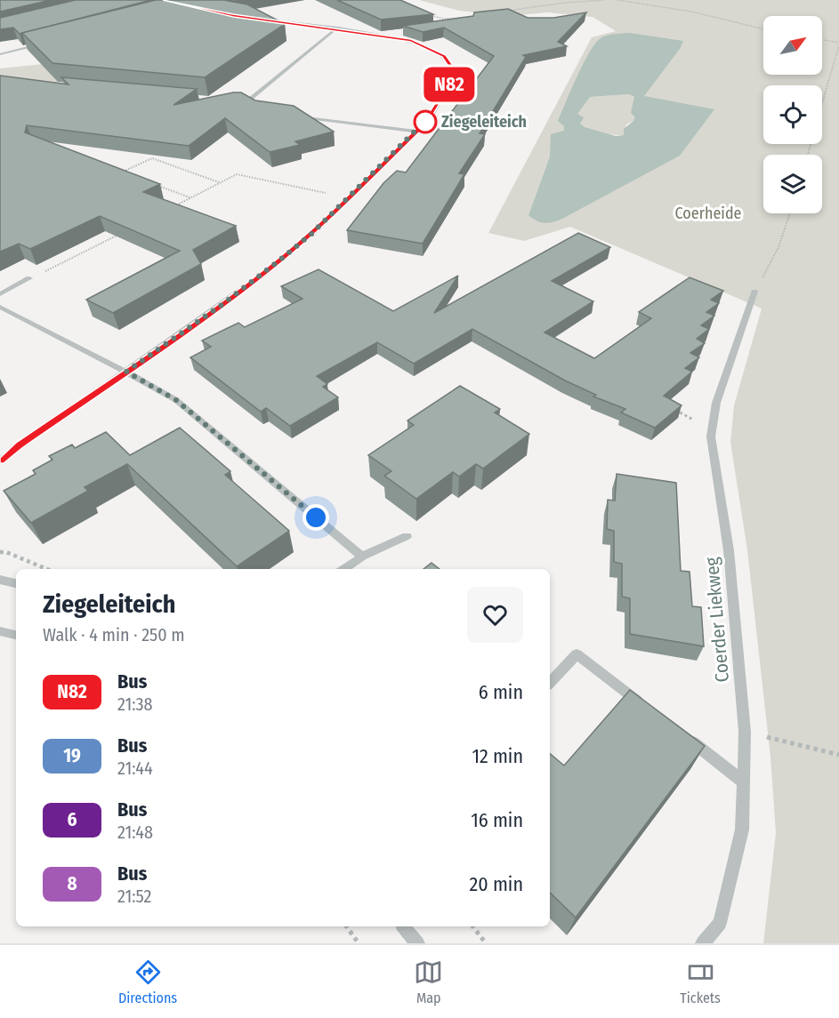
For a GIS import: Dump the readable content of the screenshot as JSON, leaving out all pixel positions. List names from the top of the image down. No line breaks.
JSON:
{"streets":{"street":["Coerder Liekweg"]},"parks":["Coerheide"],"places":["Ziegeleiteich"],"lines":["bus line N82"],"north":"top right","page":{"on_map":"N82","heading":["Ziegeleiteich","Walk · 4 min · 250 m"],"list":[{"mark":"N82","name":"Bus","note":"21:38","value":"6 min"},{"mark":"19","name":"Bus","note":"21:44","value":"12 min"},{"mark":"6","name":"Bus","note":"21:48","value":"16 min"},{"mark":"8","name":"Bus","note":"21:52","value":"20 min"}],"tabs":["Directions","Map","Tickets"]}}
